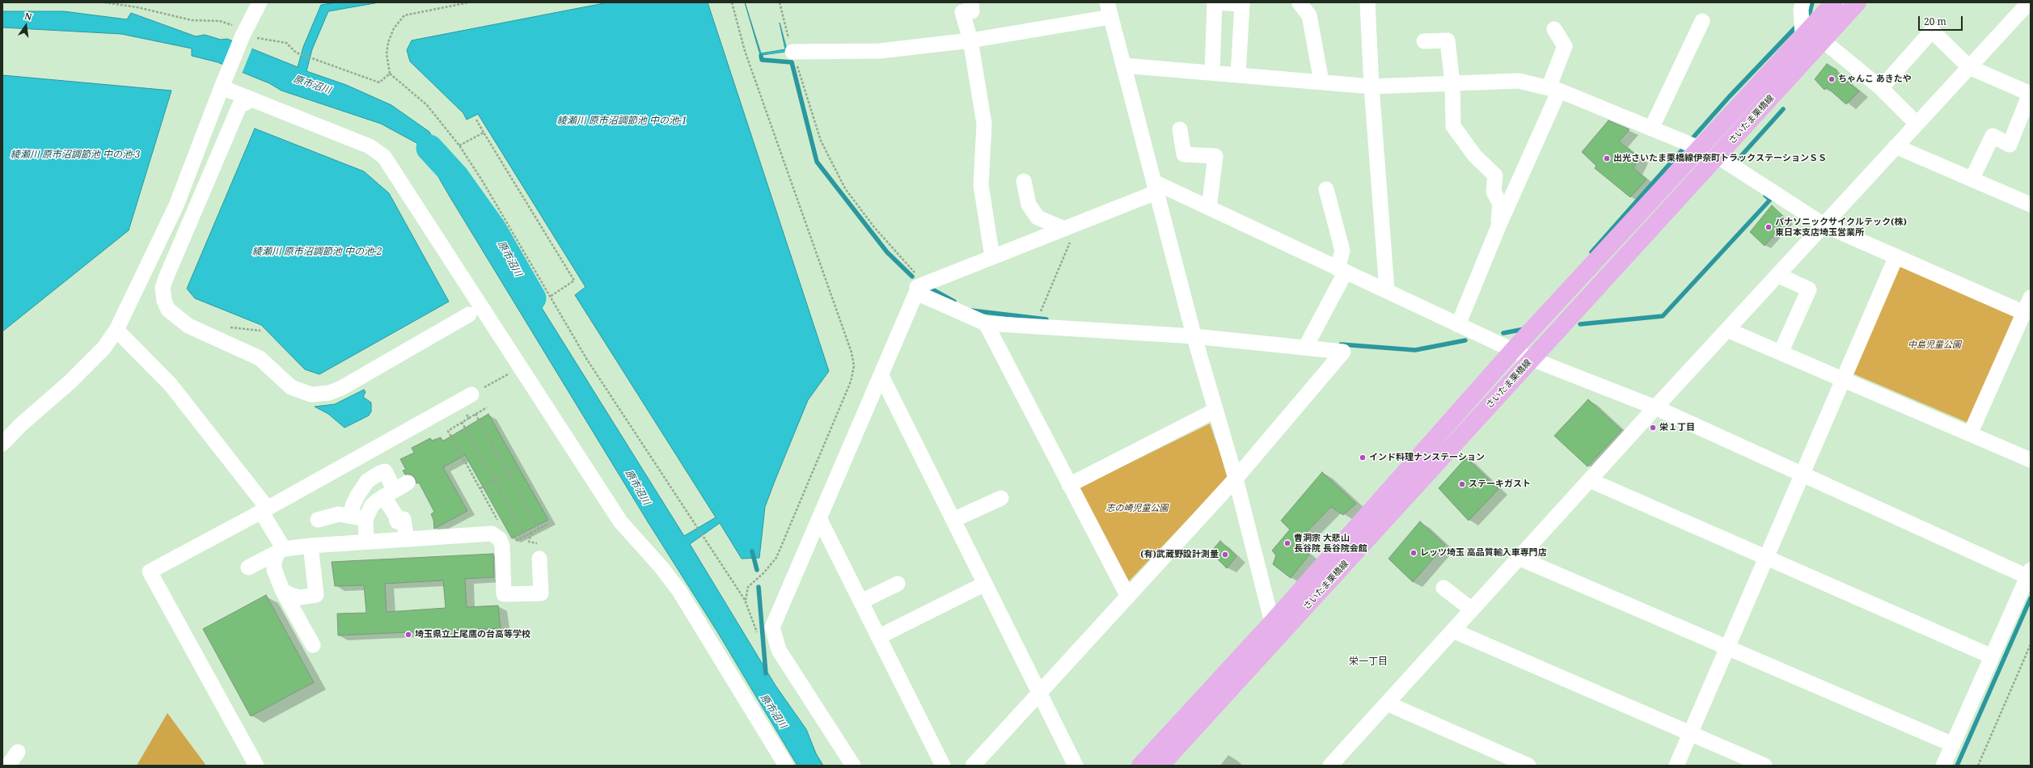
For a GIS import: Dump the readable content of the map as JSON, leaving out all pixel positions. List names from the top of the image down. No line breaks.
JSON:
{"streets":{"main road":["さいたま栗橋線"]},"districts":["栄一丁目"],"water":["原市沼川","綾瀬川 原市沼調節池 中の池-1","綾瀬川 原市沼調節池 中の池-3","綾瀬川 原市沼調節池 中の池-2"],"parks":["中島児童公園","志の崎児童公園"],"places":["ちゃんこ あきたや","出光さいたま栗橋線伊奈町トラックステーションＳＳ","パナソニックサイクルテック(株) 東日本支店埼玉営業所","栄１丁目","インド料理ナンステーション","ステーキガスト","曹洞宗 大悲山 長谷院 長谷院会館","レッツ埼玉 高品質輸入車専門店","(有)武蔵野設計測量","埼玉県立上尾鷹の台高等学校"],"scale_bar":"20 m","north":"top"}
